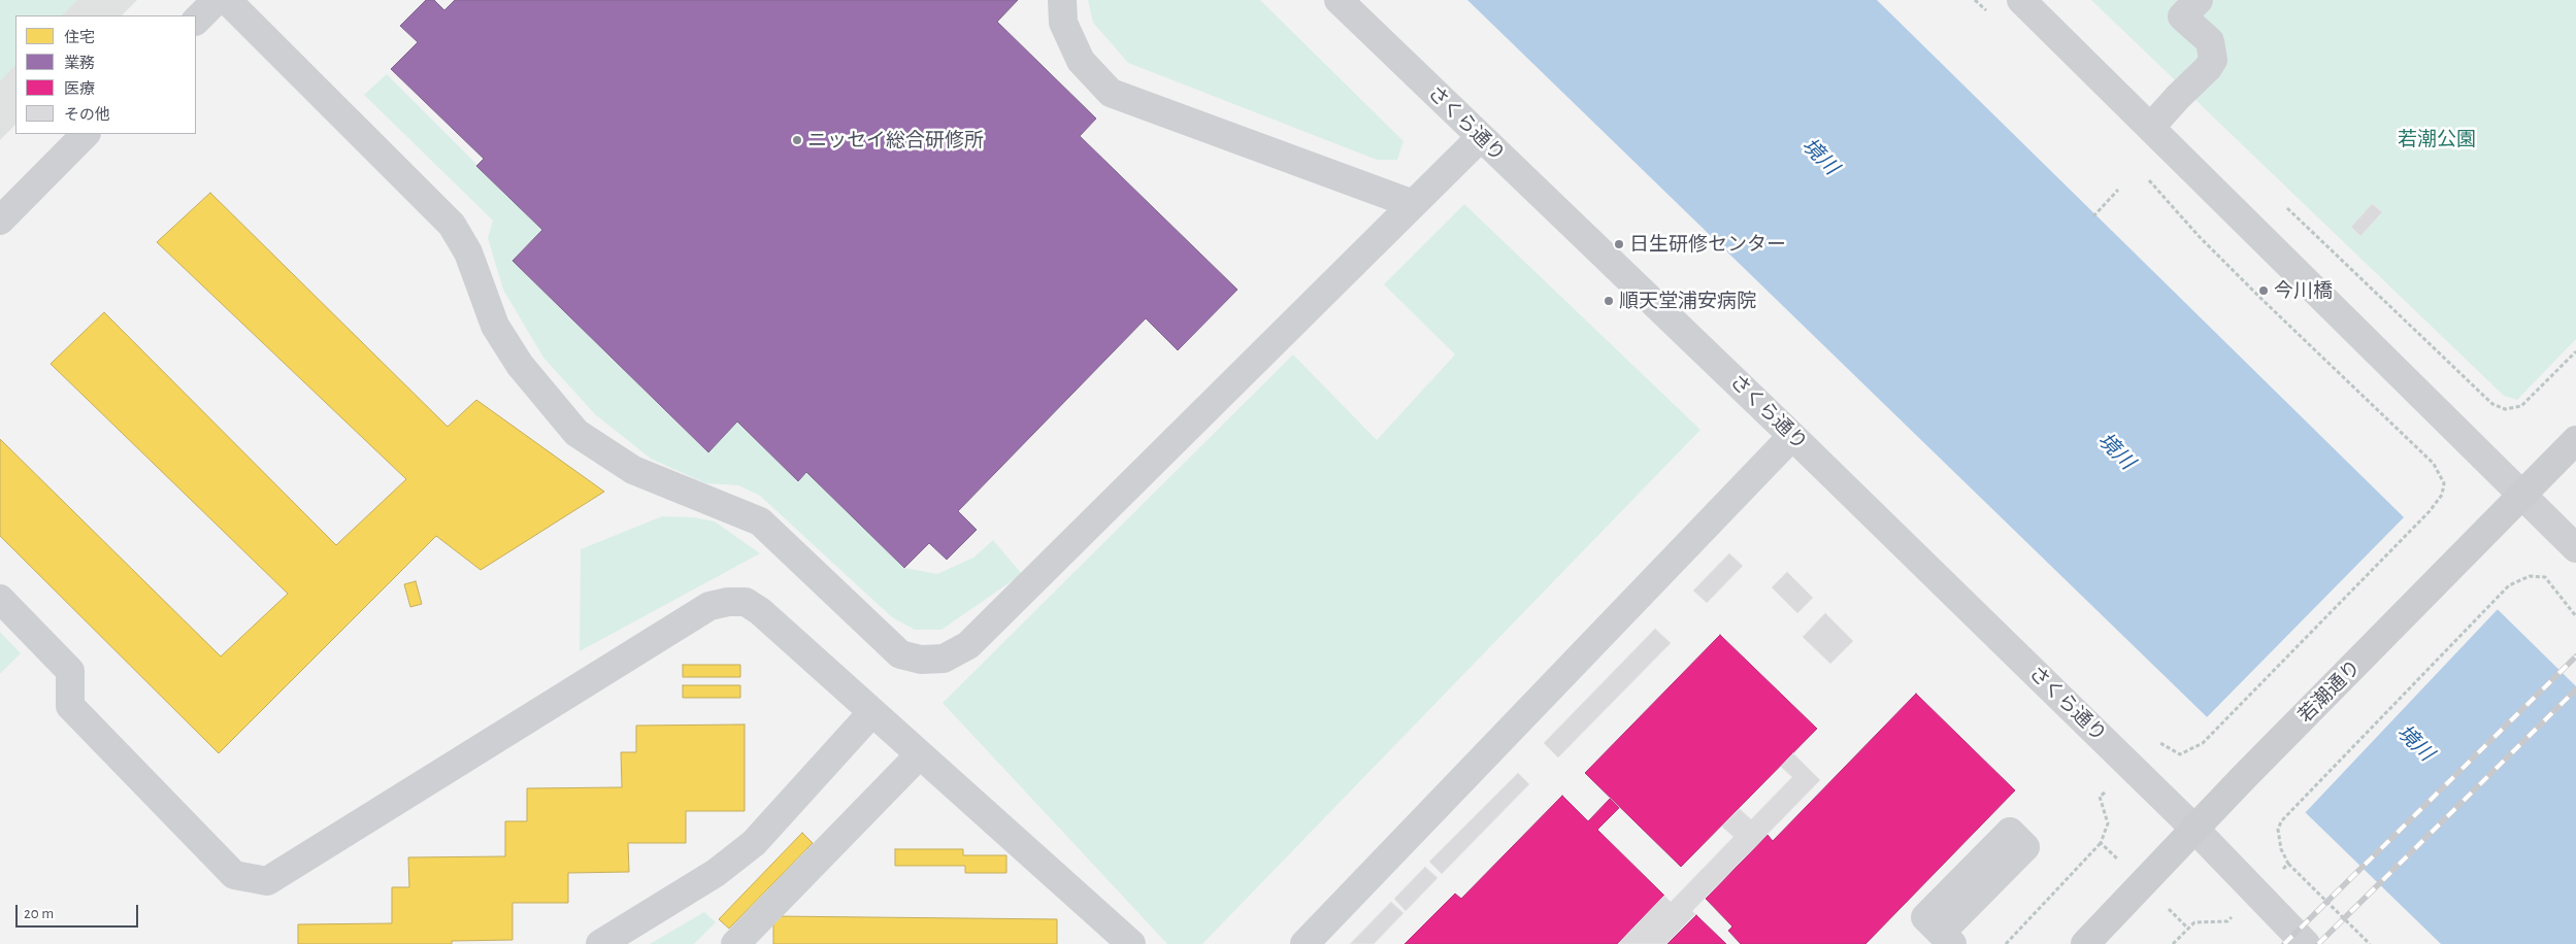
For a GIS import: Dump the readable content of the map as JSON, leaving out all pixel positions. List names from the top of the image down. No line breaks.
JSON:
{"streets":{"main road":["若潮通り"],"street":["さくら通り"]},"crossings":[["さくら通り","若潮通り"]],"water":["境川"],"parks":["若潮公園"],"places":["ニッセイ総合研修所","日生研修センター","今川橋","順天堂浦安病院"],"legend":["住宅","業務","医療","その他"],"scale_bar":"20 m"}
